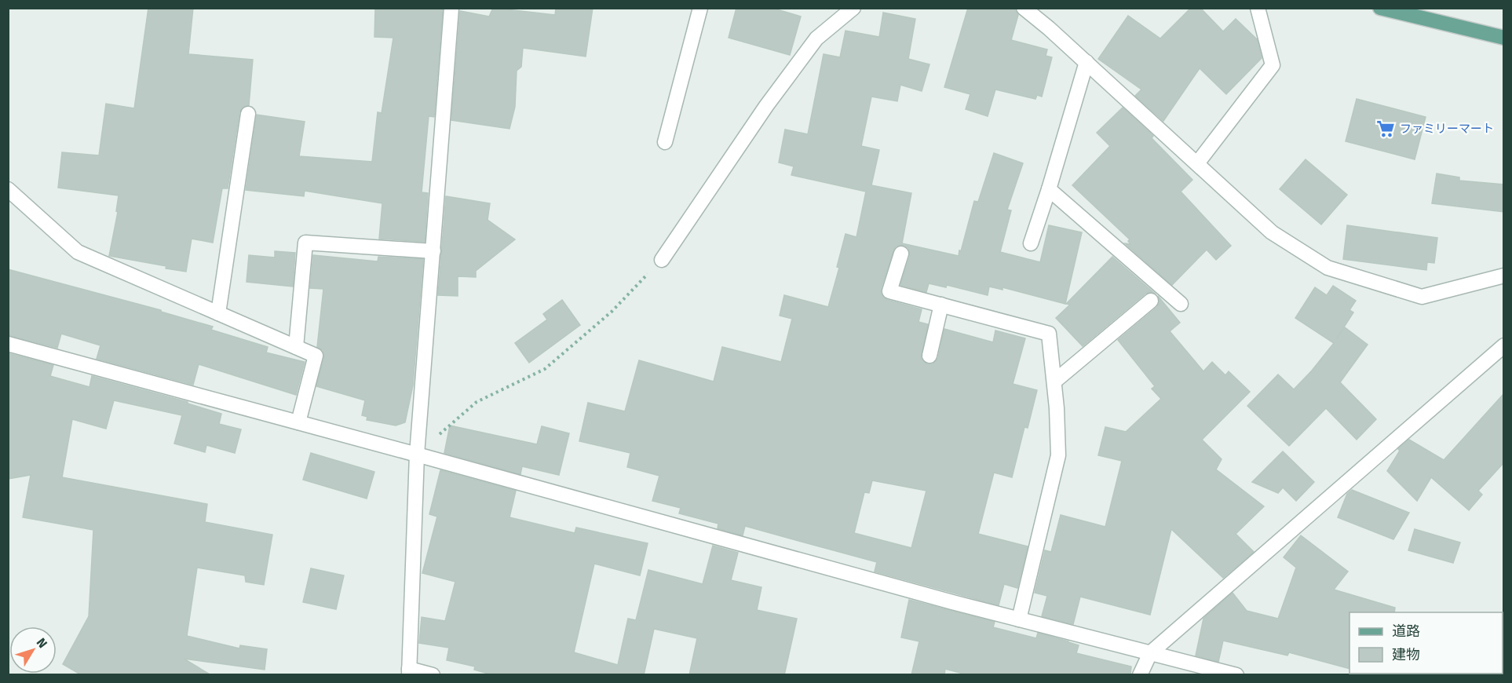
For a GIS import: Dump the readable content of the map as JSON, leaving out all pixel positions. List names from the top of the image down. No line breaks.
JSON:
{"places":{"supermarket":["ファミリーマート"]},"legend":["道路","建物"],"north":"top right"}
